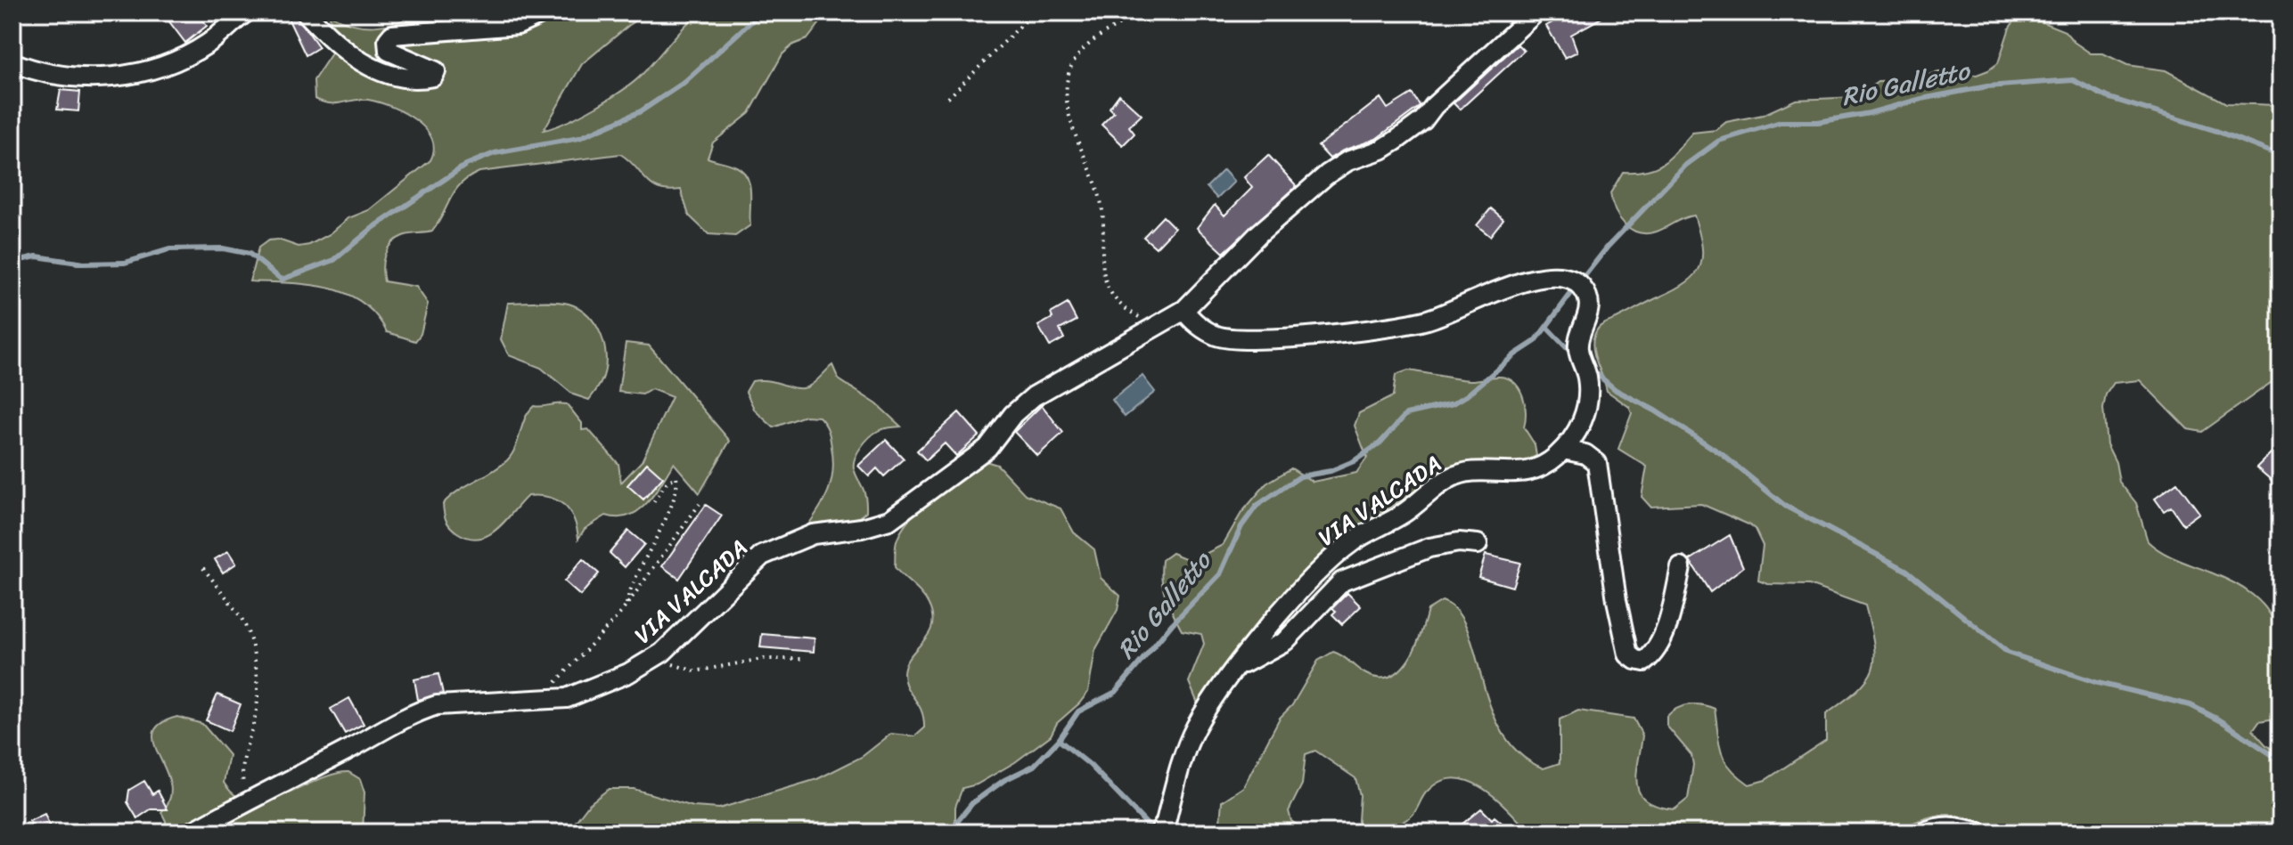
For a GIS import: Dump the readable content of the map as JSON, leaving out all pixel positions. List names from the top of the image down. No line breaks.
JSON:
{"streets":{"street":["VIA VALCADA"]},"water":["Rio Galletto"]}
